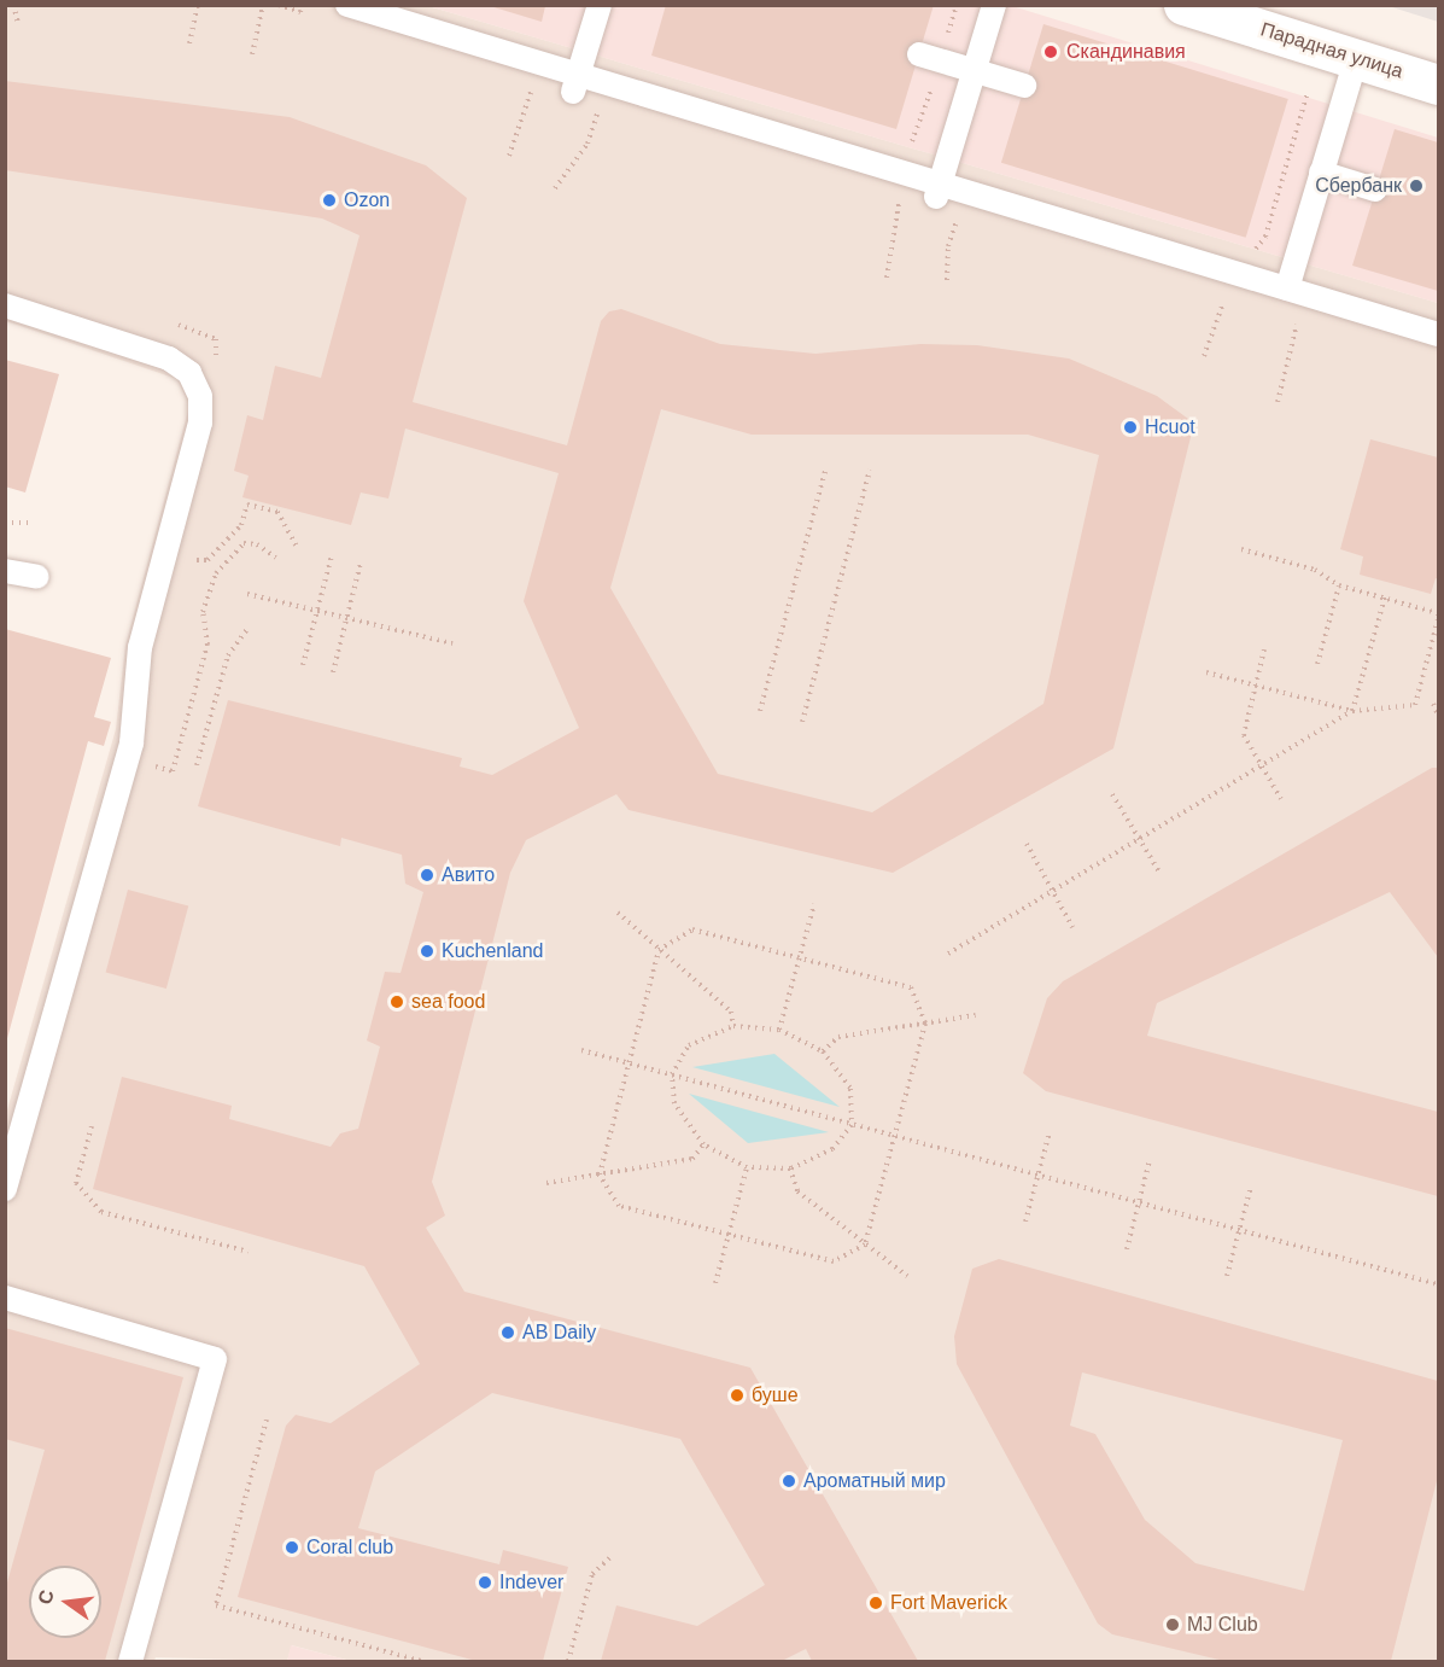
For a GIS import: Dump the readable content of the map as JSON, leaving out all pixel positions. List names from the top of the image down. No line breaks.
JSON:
{"streets":{"street":["Парадная улица"]},"places":["Скандинавия","Сбербанк","Ozon","Hcuot","Авито","Kuchenland","sea food","АВ Daily","буше","Ароматный мир","Coral club","Indever","Fort Maverick","MJ Club"],"north":"left"}
